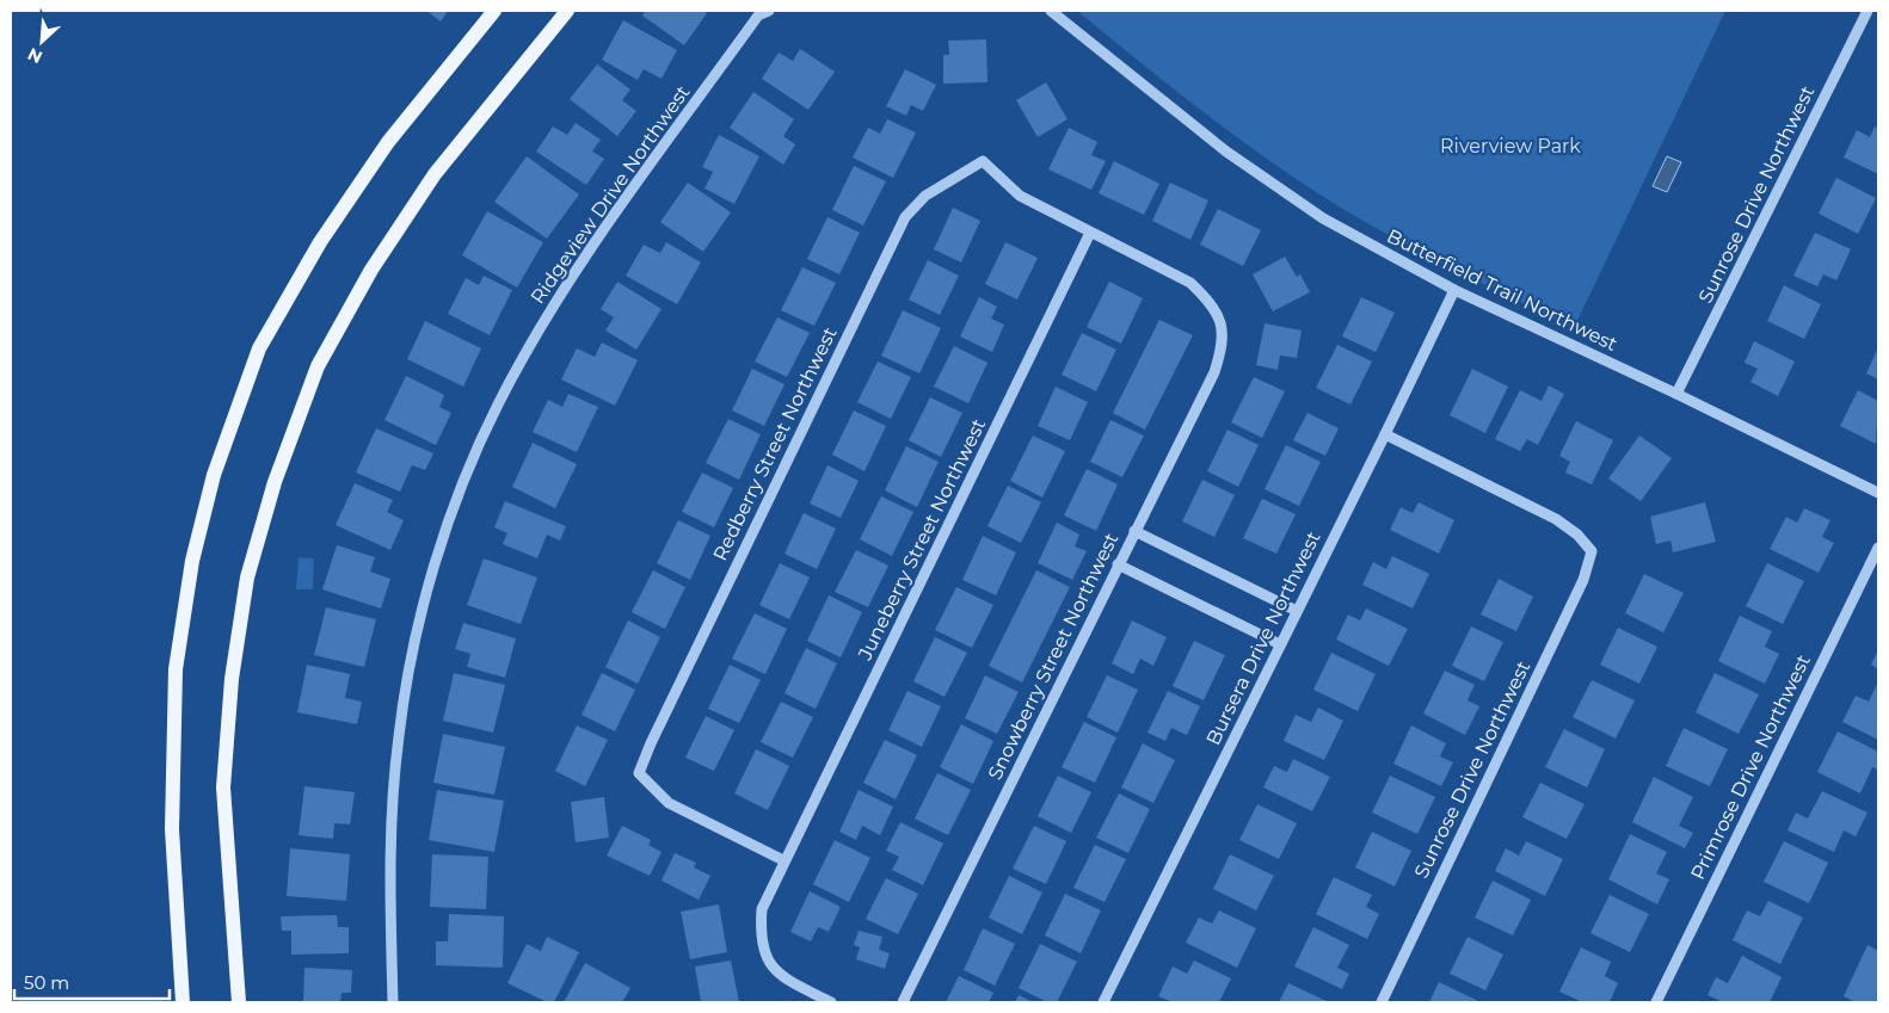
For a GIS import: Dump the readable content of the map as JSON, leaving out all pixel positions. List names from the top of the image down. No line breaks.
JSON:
{"streets":{"street":["Ridgeview Drive Northwest","Sunrose Drive Northwest","Butterfield Trail Northwest","Redberry Street Northwest","Juneberry Street Northwest","Bursera Drive Northwest","Snowberry Street Northwest","Primrose Drive Northwest"]},"crossings":[["Sunrose Drive Northwest","Butterfield Trail Northwest"],["Sunrose Drive Northwest","Bursera Drive Northwest"],["Butterfield Trail Northwest","Bursera Drive Northwest"],["Redberry Street Northwest","Juneberry Street Northwest"],["Redberry Street Northwest","Snowberry Street Northwest"],["Juneberry Street Northwest","Snowberry Street Northwest"]],"parks":["Riverview Park"],"scale_bar":"50 m","north":"bottom left"}
